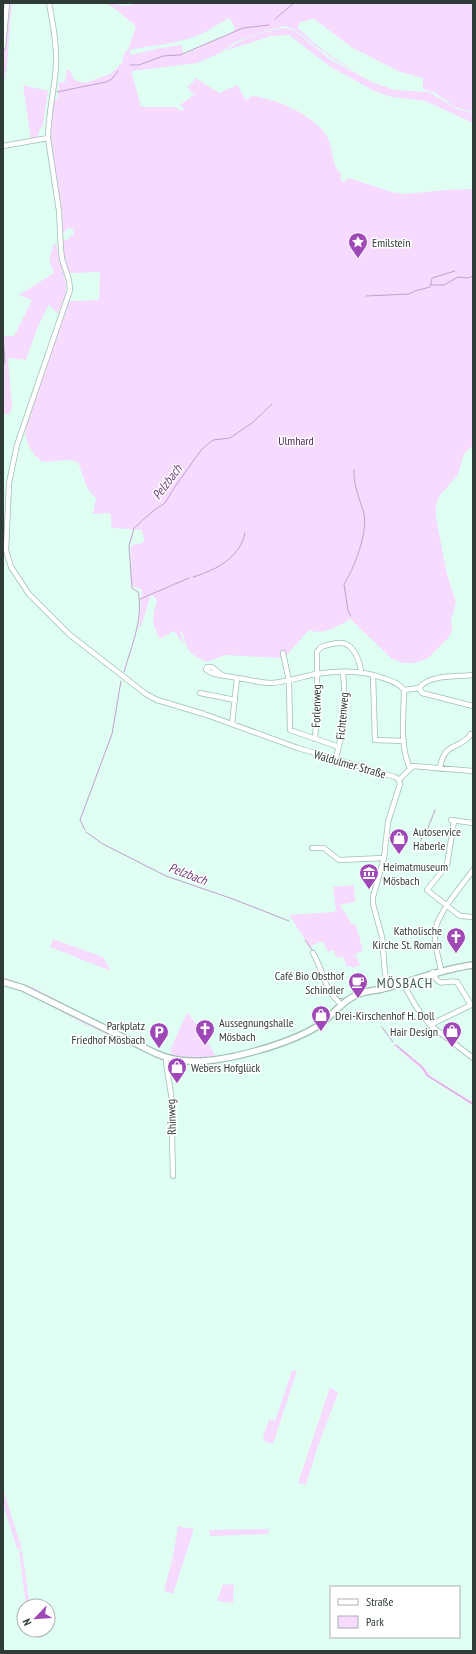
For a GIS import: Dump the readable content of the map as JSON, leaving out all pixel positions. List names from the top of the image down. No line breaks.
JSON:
{"streets":{"street":["Forlenweg","Fichtenweg","Waldulmer Straße","Rhinweg"]},"crossings":[["Fichtenweg","Waldulmer Straße"]],"districts":["MÖSBACH"],"water":["Pelzbach"],"parks":["Ulmhard"],"places":{"place":["Emilstein"],"shop":["Autoservice Haberle","Drei-Kirschenhof H. Doll","Hair Design","Webers Hofglück"],"museum":["Heimatmuseum Mösbach"],"church":["Katholische Kirche St. Roman","Aussegnungshalle Mösbach"],"cafe":["Café Bio Obsthof Schindler"],"parking":["Parkplatz Friedhof Mösbach"]},"legend":["Straße","Park"],"north":"bottom left"}
